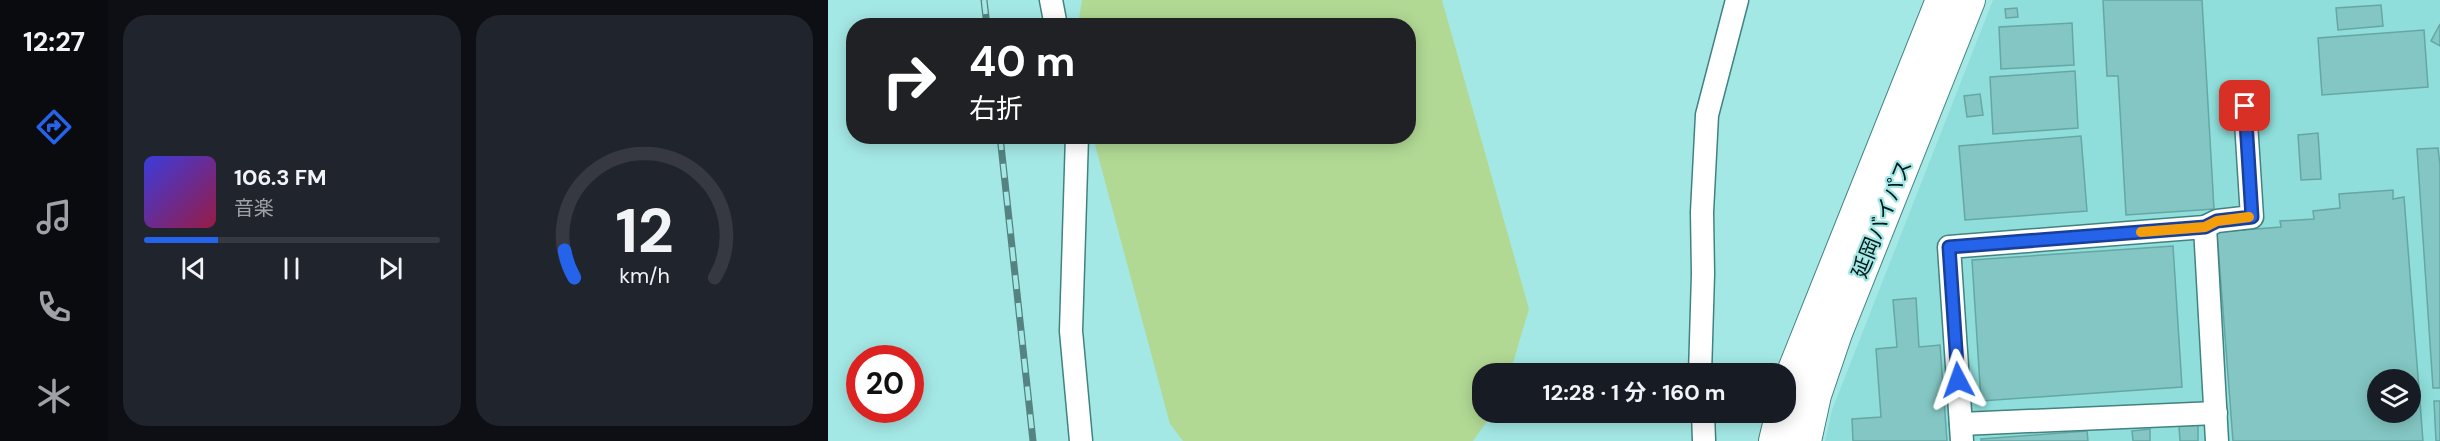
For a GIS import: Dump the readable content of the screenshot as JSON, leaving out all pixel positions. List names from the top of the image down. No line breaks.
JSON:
{"streets":{"highway":["延岡バイパス"]},"page":{"tabs":"12:27","turn":["40 m","右折"],"song":["106.3 FM","音楽"],"limit":"20","trip":"12:28 · 1 分 · 160 m","gauge":["12","km/h"]}}
